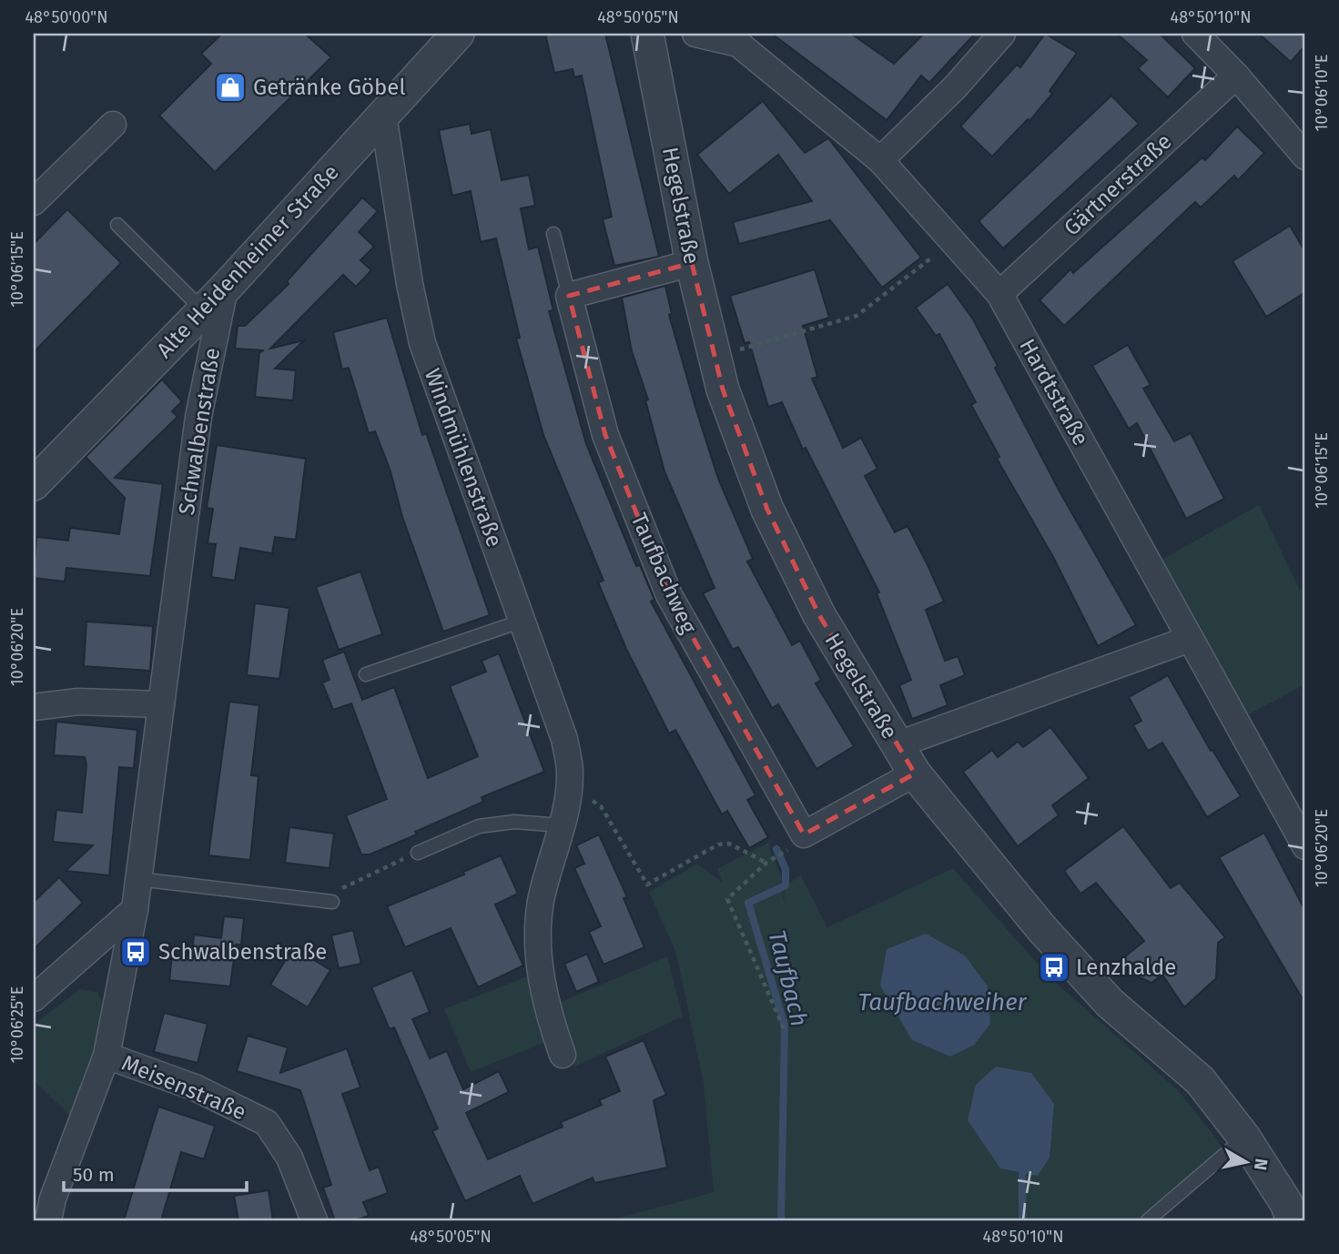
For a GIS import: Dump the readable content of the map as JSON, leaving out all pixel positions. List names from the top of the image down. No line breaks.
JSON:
{"streets":{"street":["Gärtnerstraße","Hegelstraße","Alte Heidenheimer Straße","Hardtstraße","Schwalbenstraße","Windmühlenstraße","Taufbachweg","Meisenstraße"]},"crossings":[["Gärtnerstraße","Hardtstraße"],["Hegelstraße","Taufbachweg"],["Alte Heidenheimer Straße","Schwalbenstraße"],["Alte Heidenheimer Straße","Windmühlenstraße"],["Schwalbenstraße","Meisenstraße"]],"water":["Taufbach","Taufbachweiher"],"places":{"shop":["Getränke Göbel"],"bus stop":["Schwalbenstraße","Lenzhalde"]},"scale_bar":"50 m","north":"right","coordinates":["48°50'00\"N","48°50'05\"N","48°50'10\"N","10°06'10\"E","10°06'15\"E","10°06'20\"E","10°06'25\"E"]}
